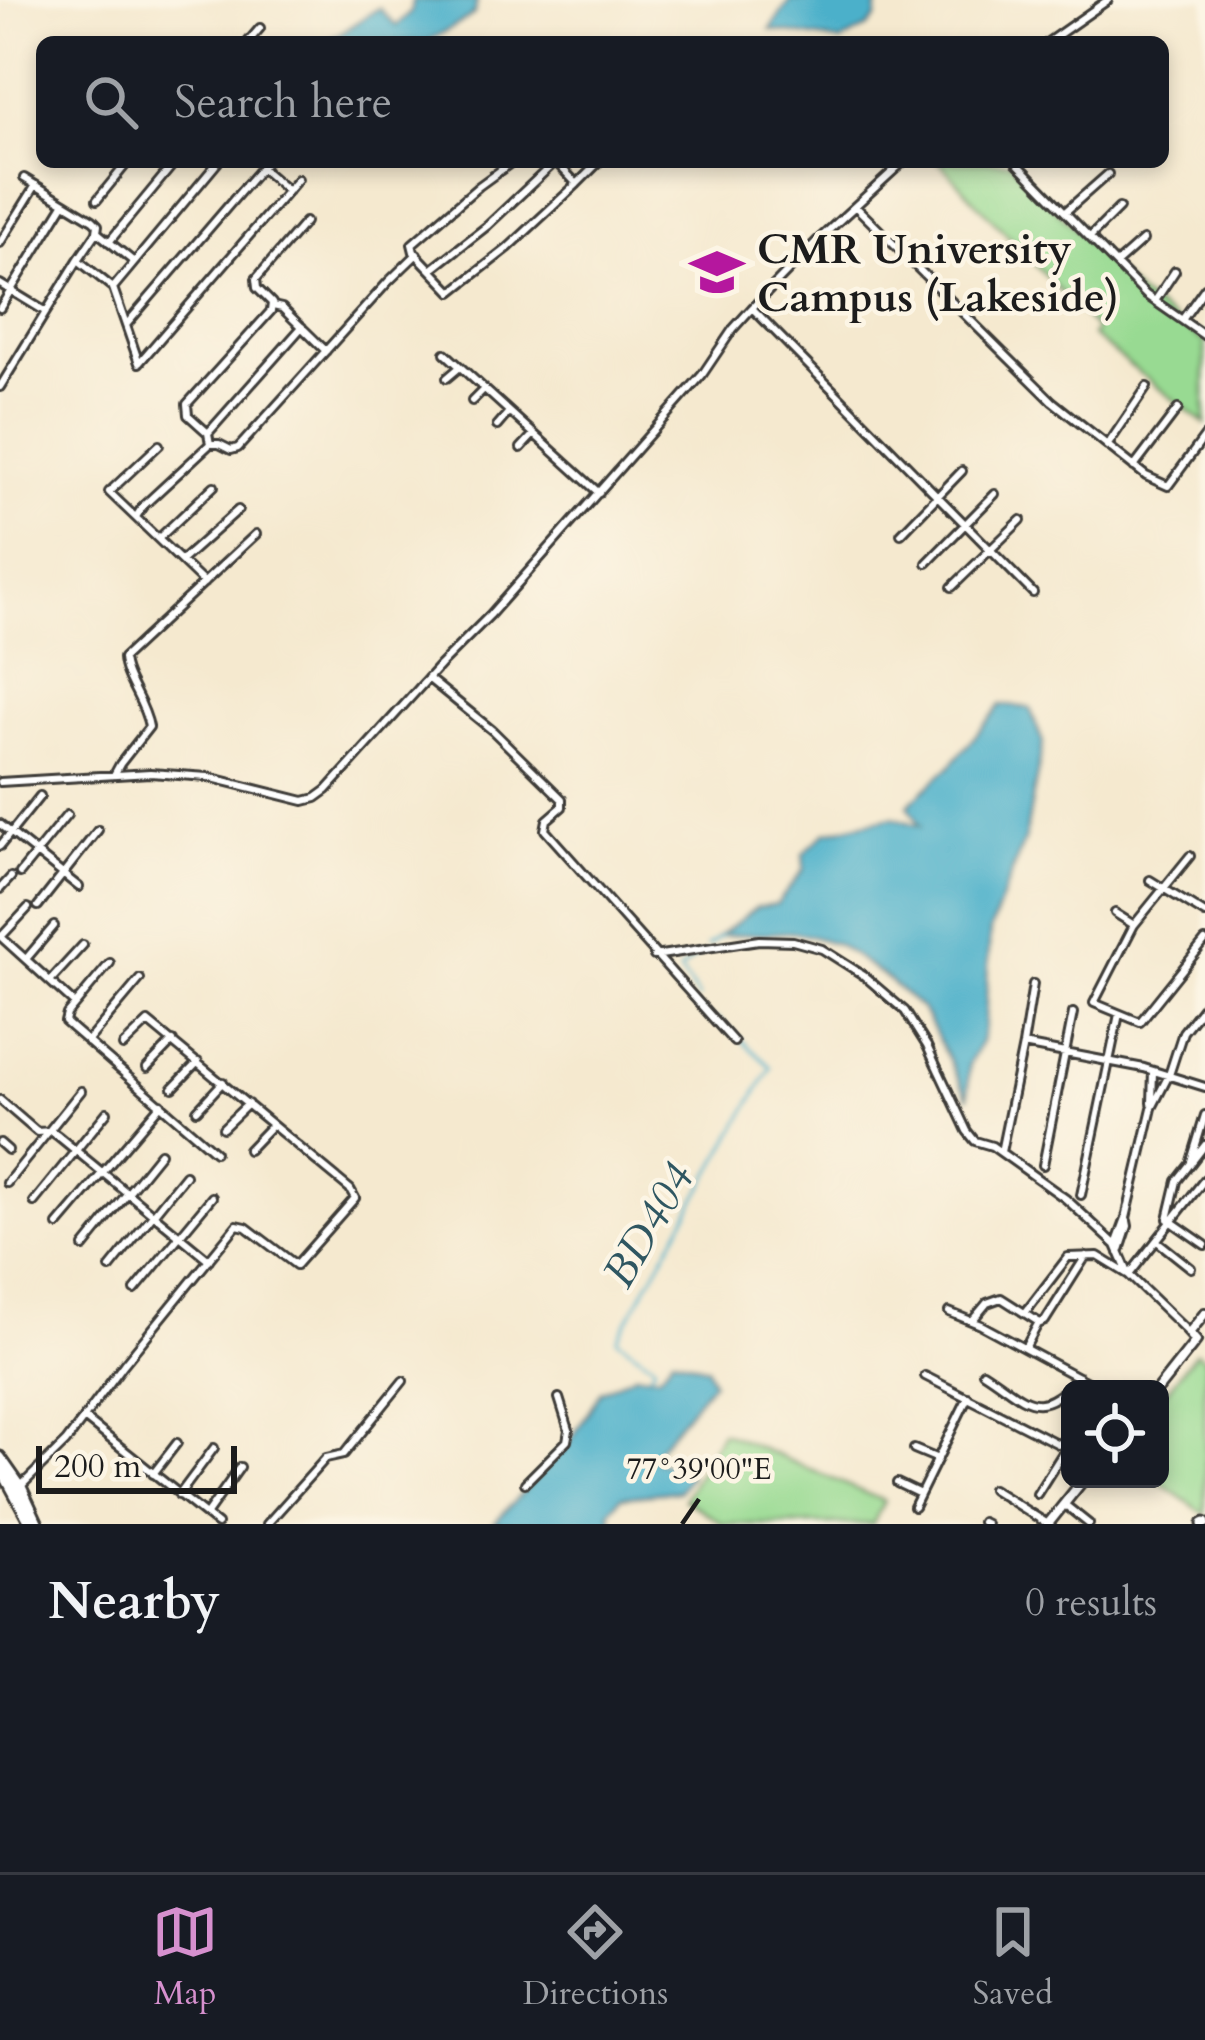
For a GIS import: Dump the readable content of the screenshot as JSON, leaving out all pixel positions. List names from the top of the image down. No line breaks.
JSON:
{"water":["BD404"],"places":{"school or university":["CMR University Campus (Lakeside)"]},"scale_bar":"200 m","page":{"search":"Search here","scale":"200 m","heading":["Nearby","0 results"],"nav":["Map","Directions","Saved"]},"coordinates":["77°39'00\"E"]}
